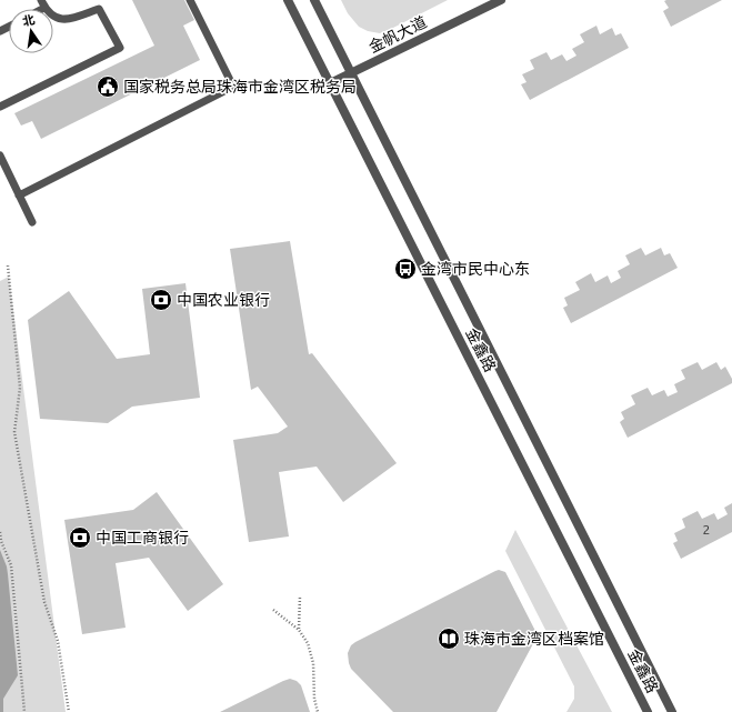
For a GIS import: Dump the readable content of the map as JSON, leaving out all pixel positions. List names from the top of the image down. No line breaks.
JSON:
{"streets":{"street":["金帆大道","金鑫路"]},"crossings":[["金帆大道","金鑫路"]],"places":{"public building":["国家税务总局珠海市金湾区税务局"],"bus stop":["金湾市民中心东"],"bank":["中国农业银行","中国工商银行"],"library":["珠海市金湾区档案馆"]},"house_numbers":["2"],"north":"top"}
